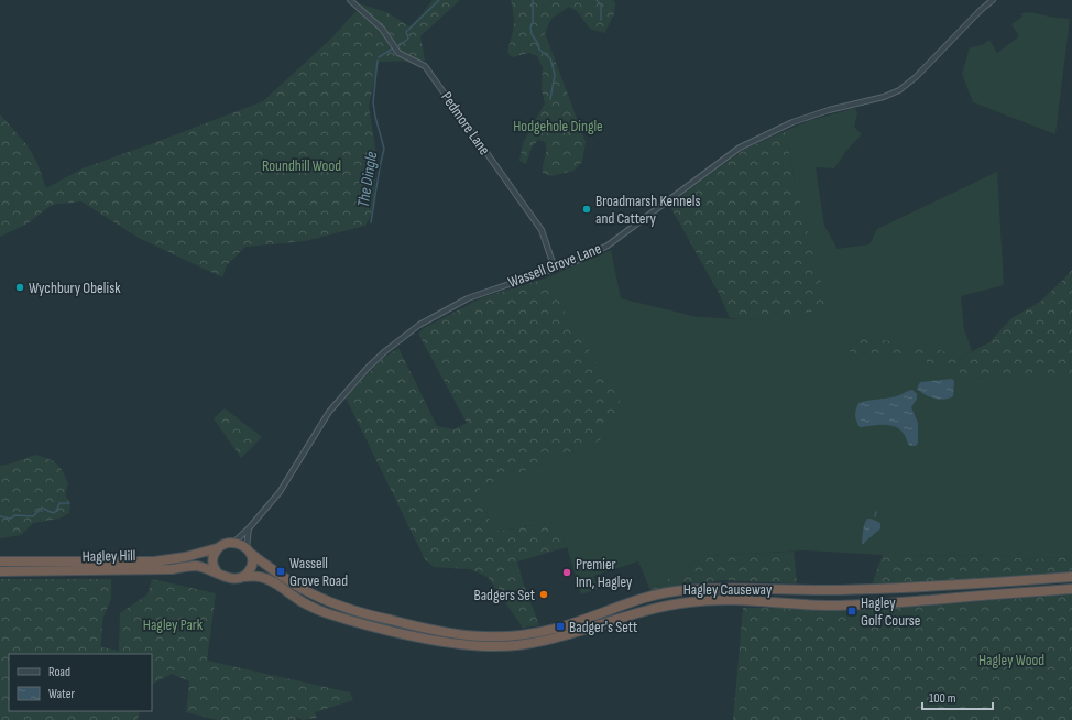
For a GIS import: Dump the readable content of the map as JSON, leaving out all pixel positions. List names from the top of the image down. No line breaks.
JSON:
{"streets":{"highway":["Hagley Hill","Hagley Causeway"],"street":["Pedmore Lane","Wassell Grove Lane"]},"crossings":[["Pedmore Lane","Wassell Grove Lane"],["Wassell Grove Lane","Hagley Hill"],["Wassell Grove Lane","Hagley Causeway"],["Hagley Hill","Hagley Causeway"]],"water":["The Dingle"],"parks":["Hodgehole Dingle","Roundhill Wood","Hagley Park","Hagley Wood"],"places":{"other":["Broadmarsh Kennels and Cattery","Wychbury Obelisk","Premier Inn, Hagley","Badgers Set"],"transit":["Wassell Grove Road","Hagley Golf Course","Badger's Sett"]},"legend":["Road","Water"],"scale_bar":"100 m"}
